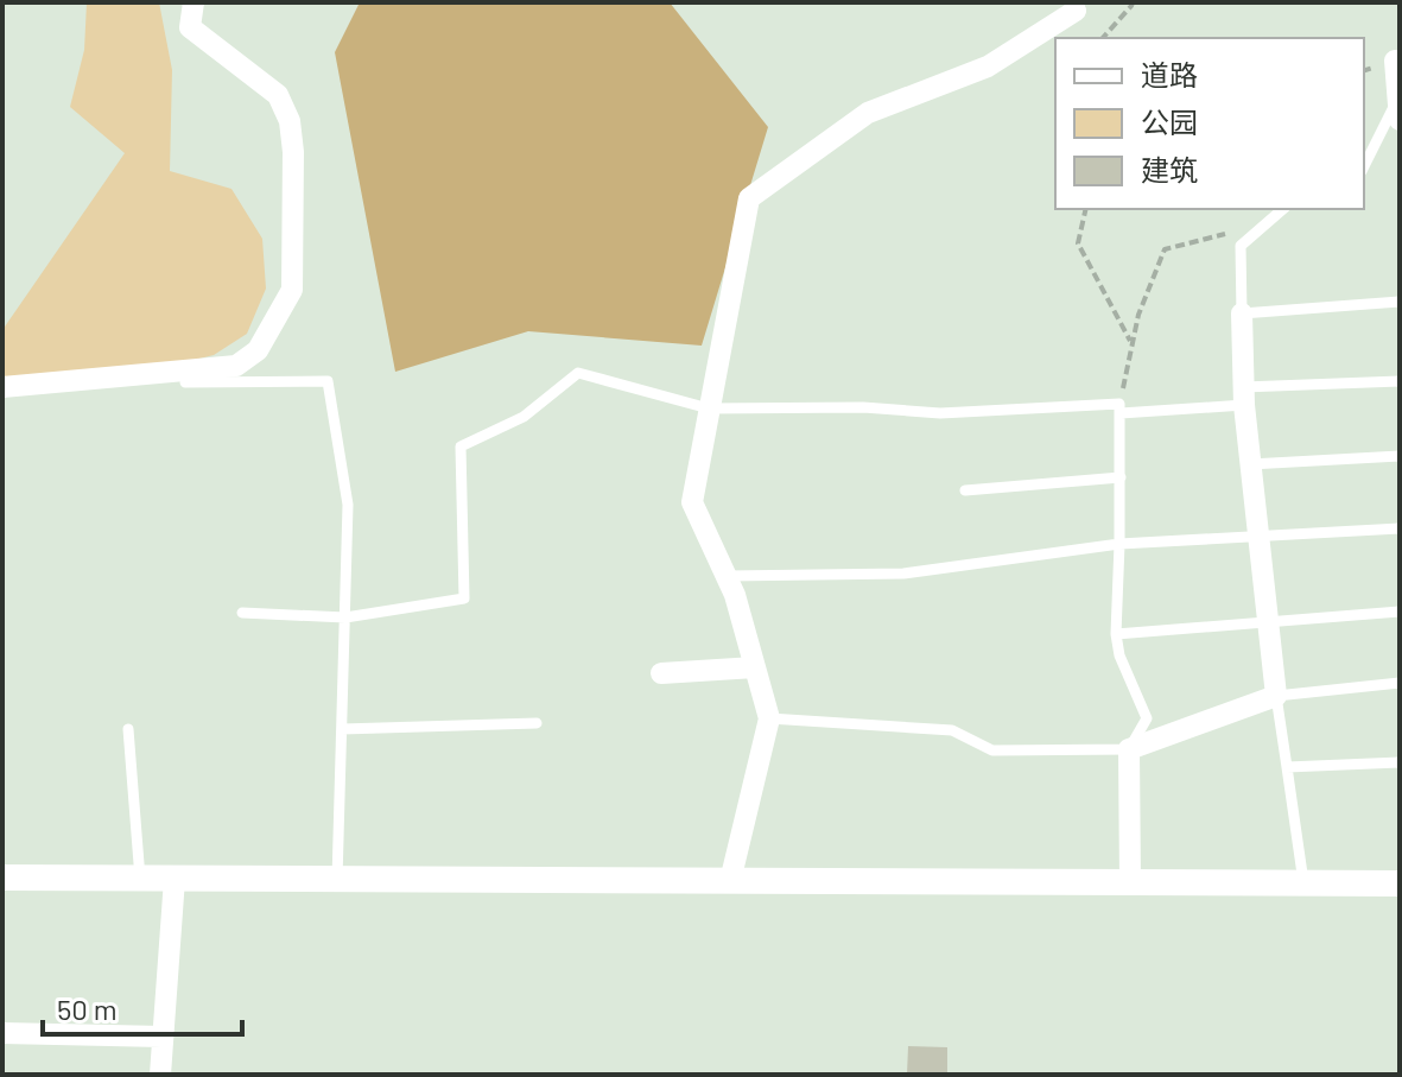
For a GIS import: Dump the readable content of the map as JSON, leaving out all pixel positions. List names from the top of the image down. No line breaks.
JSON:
{"legend":["道路","公园","建筑"],"scale_bar":"50 m"}
